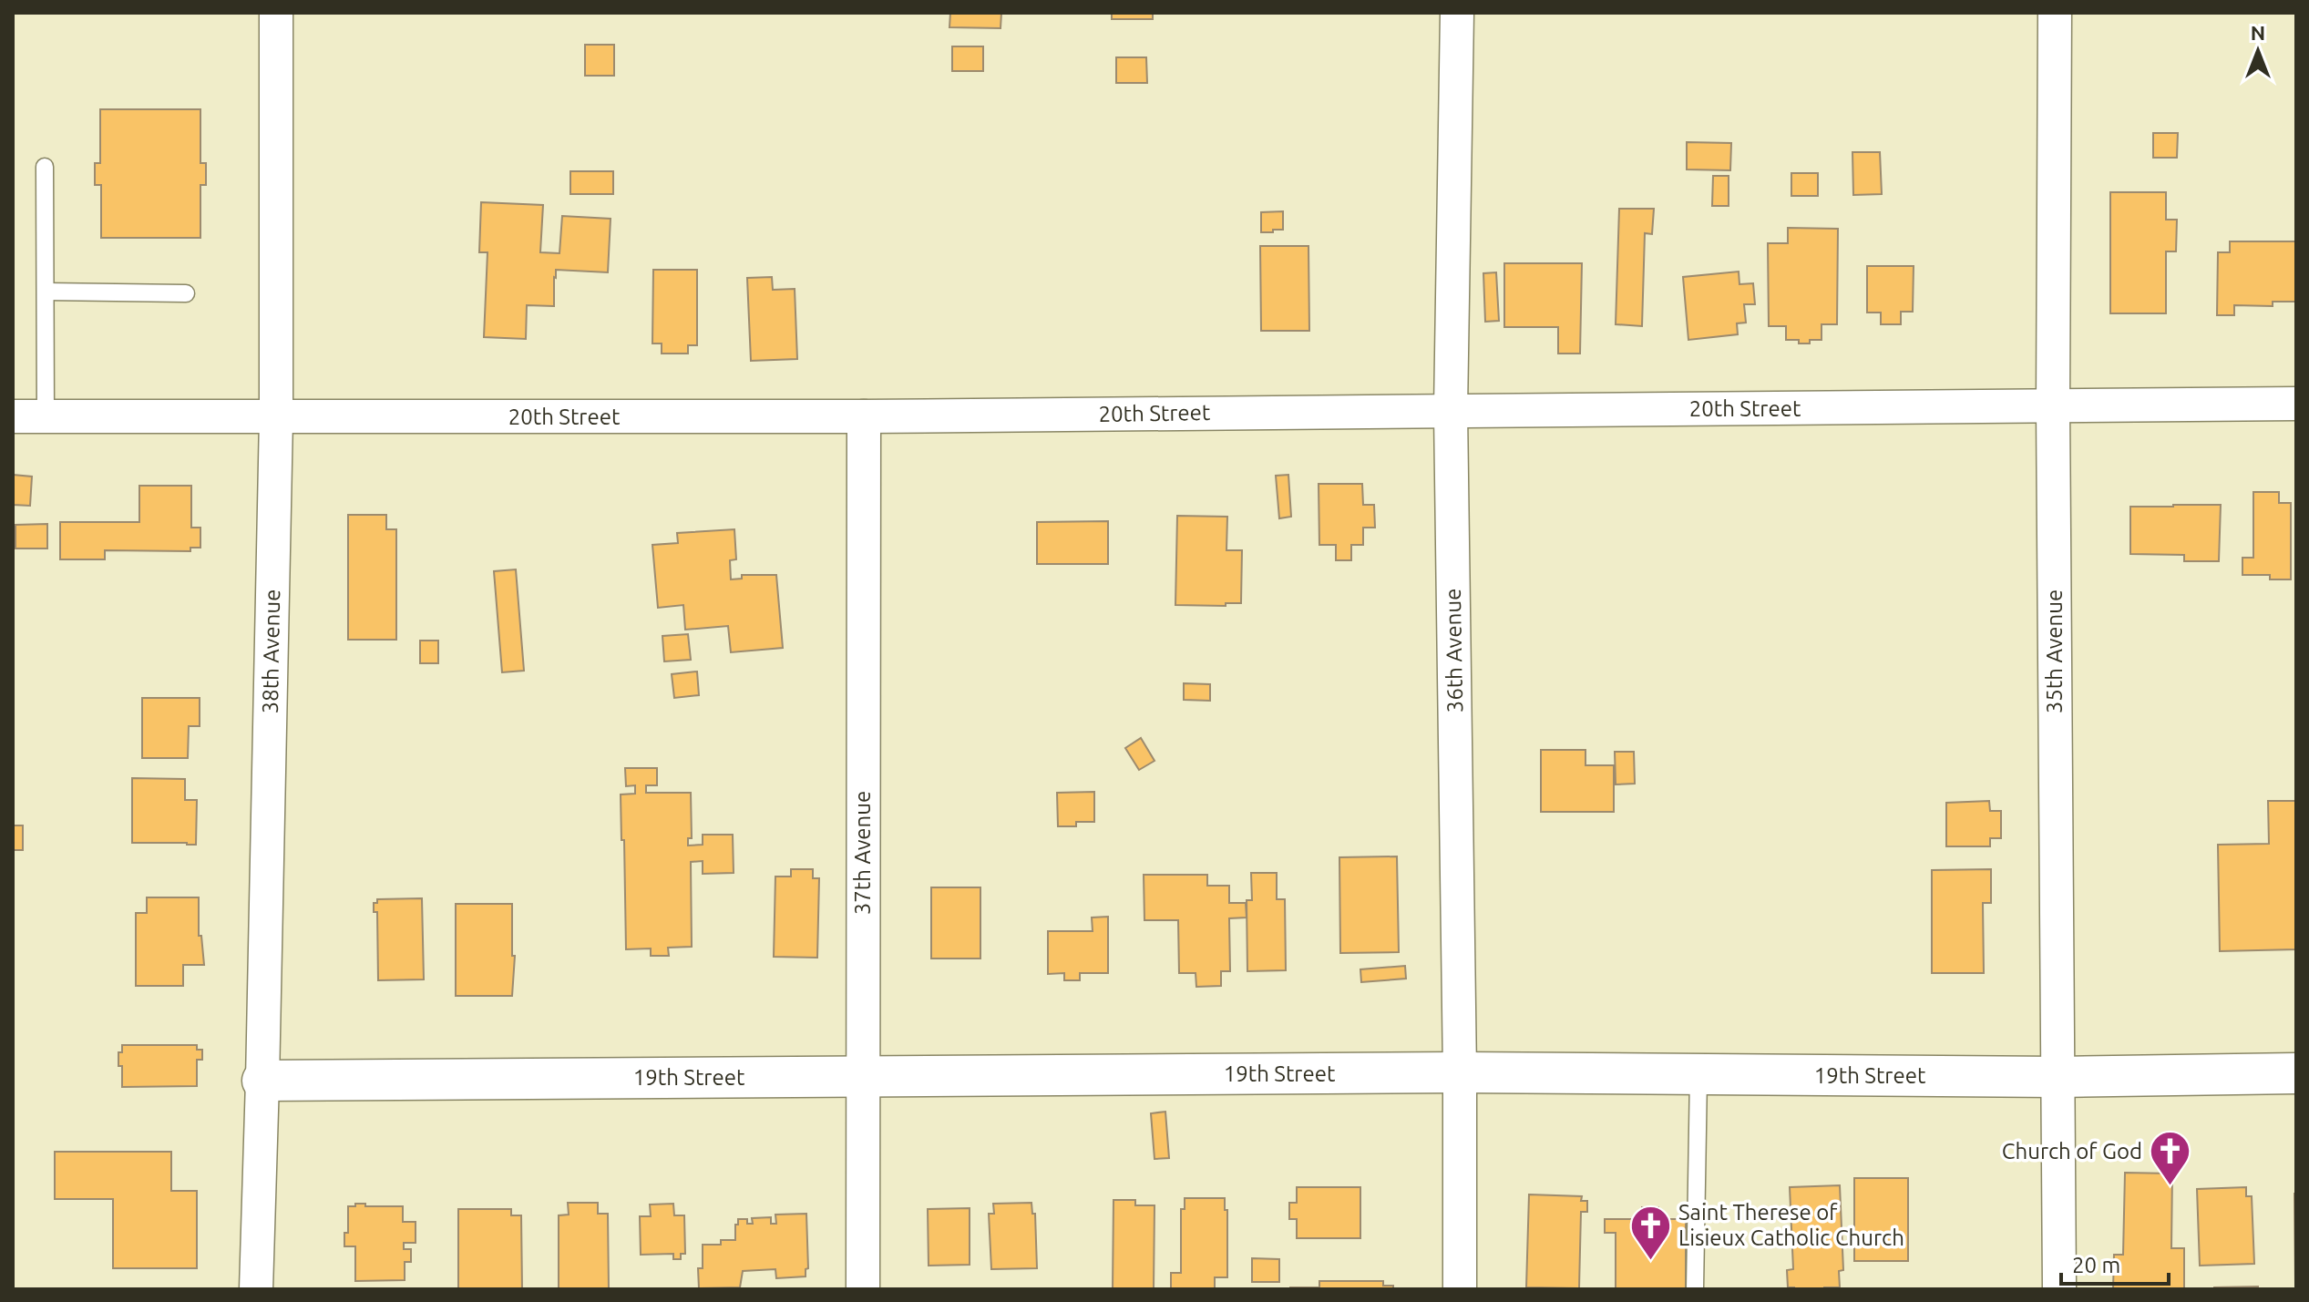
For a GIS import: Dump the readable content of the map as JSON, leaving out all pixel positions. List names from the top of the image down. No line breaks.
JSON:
{"streets":{"street":["20th Street","36th Avenue","38th Avenue","35th Avenue","37th Avenue","19th Street"]},"crossings":[["20th Street","36th Avenue"],["20th Street","38th Avenue"],["20th Street","35th Avenue"],["20th Street","37th Avenue"],["36th Avenue","19th Street"],["38th Avenue","19th Street"],["35th Avenue","19th Street"],["37th Avenue","19th Street"]],"places":{"church":["Church of God","Saint Therese of Lisieux Catholic Church"]},"scale_bar":"20 m","north":"top"}
